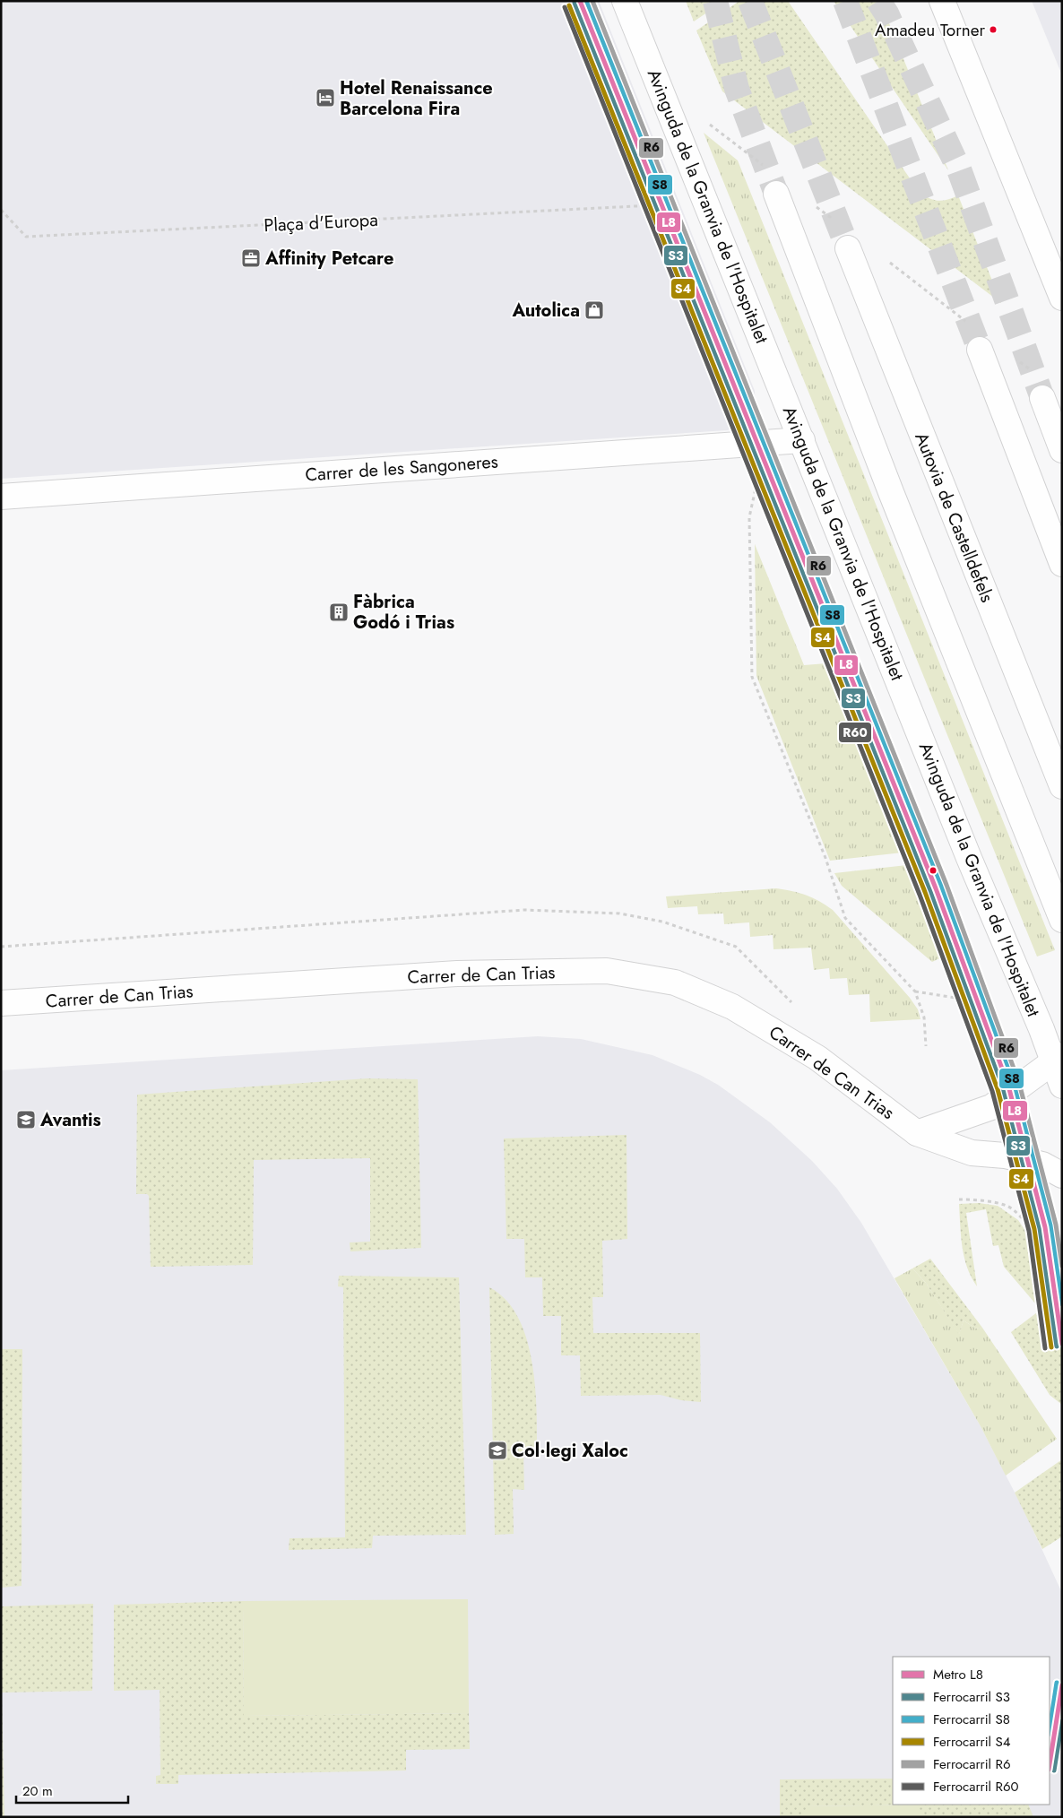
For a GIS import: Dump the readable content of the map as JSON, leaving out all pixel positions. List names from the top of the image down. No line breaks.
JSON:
{"streets":{"main road":["Avinguda de la Granvia de l'Hospitalet","Carrer de les Sangoneres","Autovia de Castelldefels","Carrer de Can Trias"],"path":["Plaça d'Europa"]},"crossings":[["Avinguda de la Granvia de l'Hospitalet","Carrer de les Sangoneres"]],"places":{"other":["Amadeu Torner"],"hotel":["Hotel Renaissance Barcelona Fira"],"office":["Affinity Petcare"],"shop":["Autolica"],"building":["Fàbrica Godó i Trias"],"school or university":["Avantis","Col·legi Xaloc"]},"lines":["metro line L8","rail line S8","rail line R6","rail line S3","rail line S4","rail line R60"],"legend":["Metro L8","Ferrocarril S3","Ferrocarril S8","Ferrocarril S4","Ferrocarril R6","Ferrocarril R60"],"scale_bar":"20 m"}
